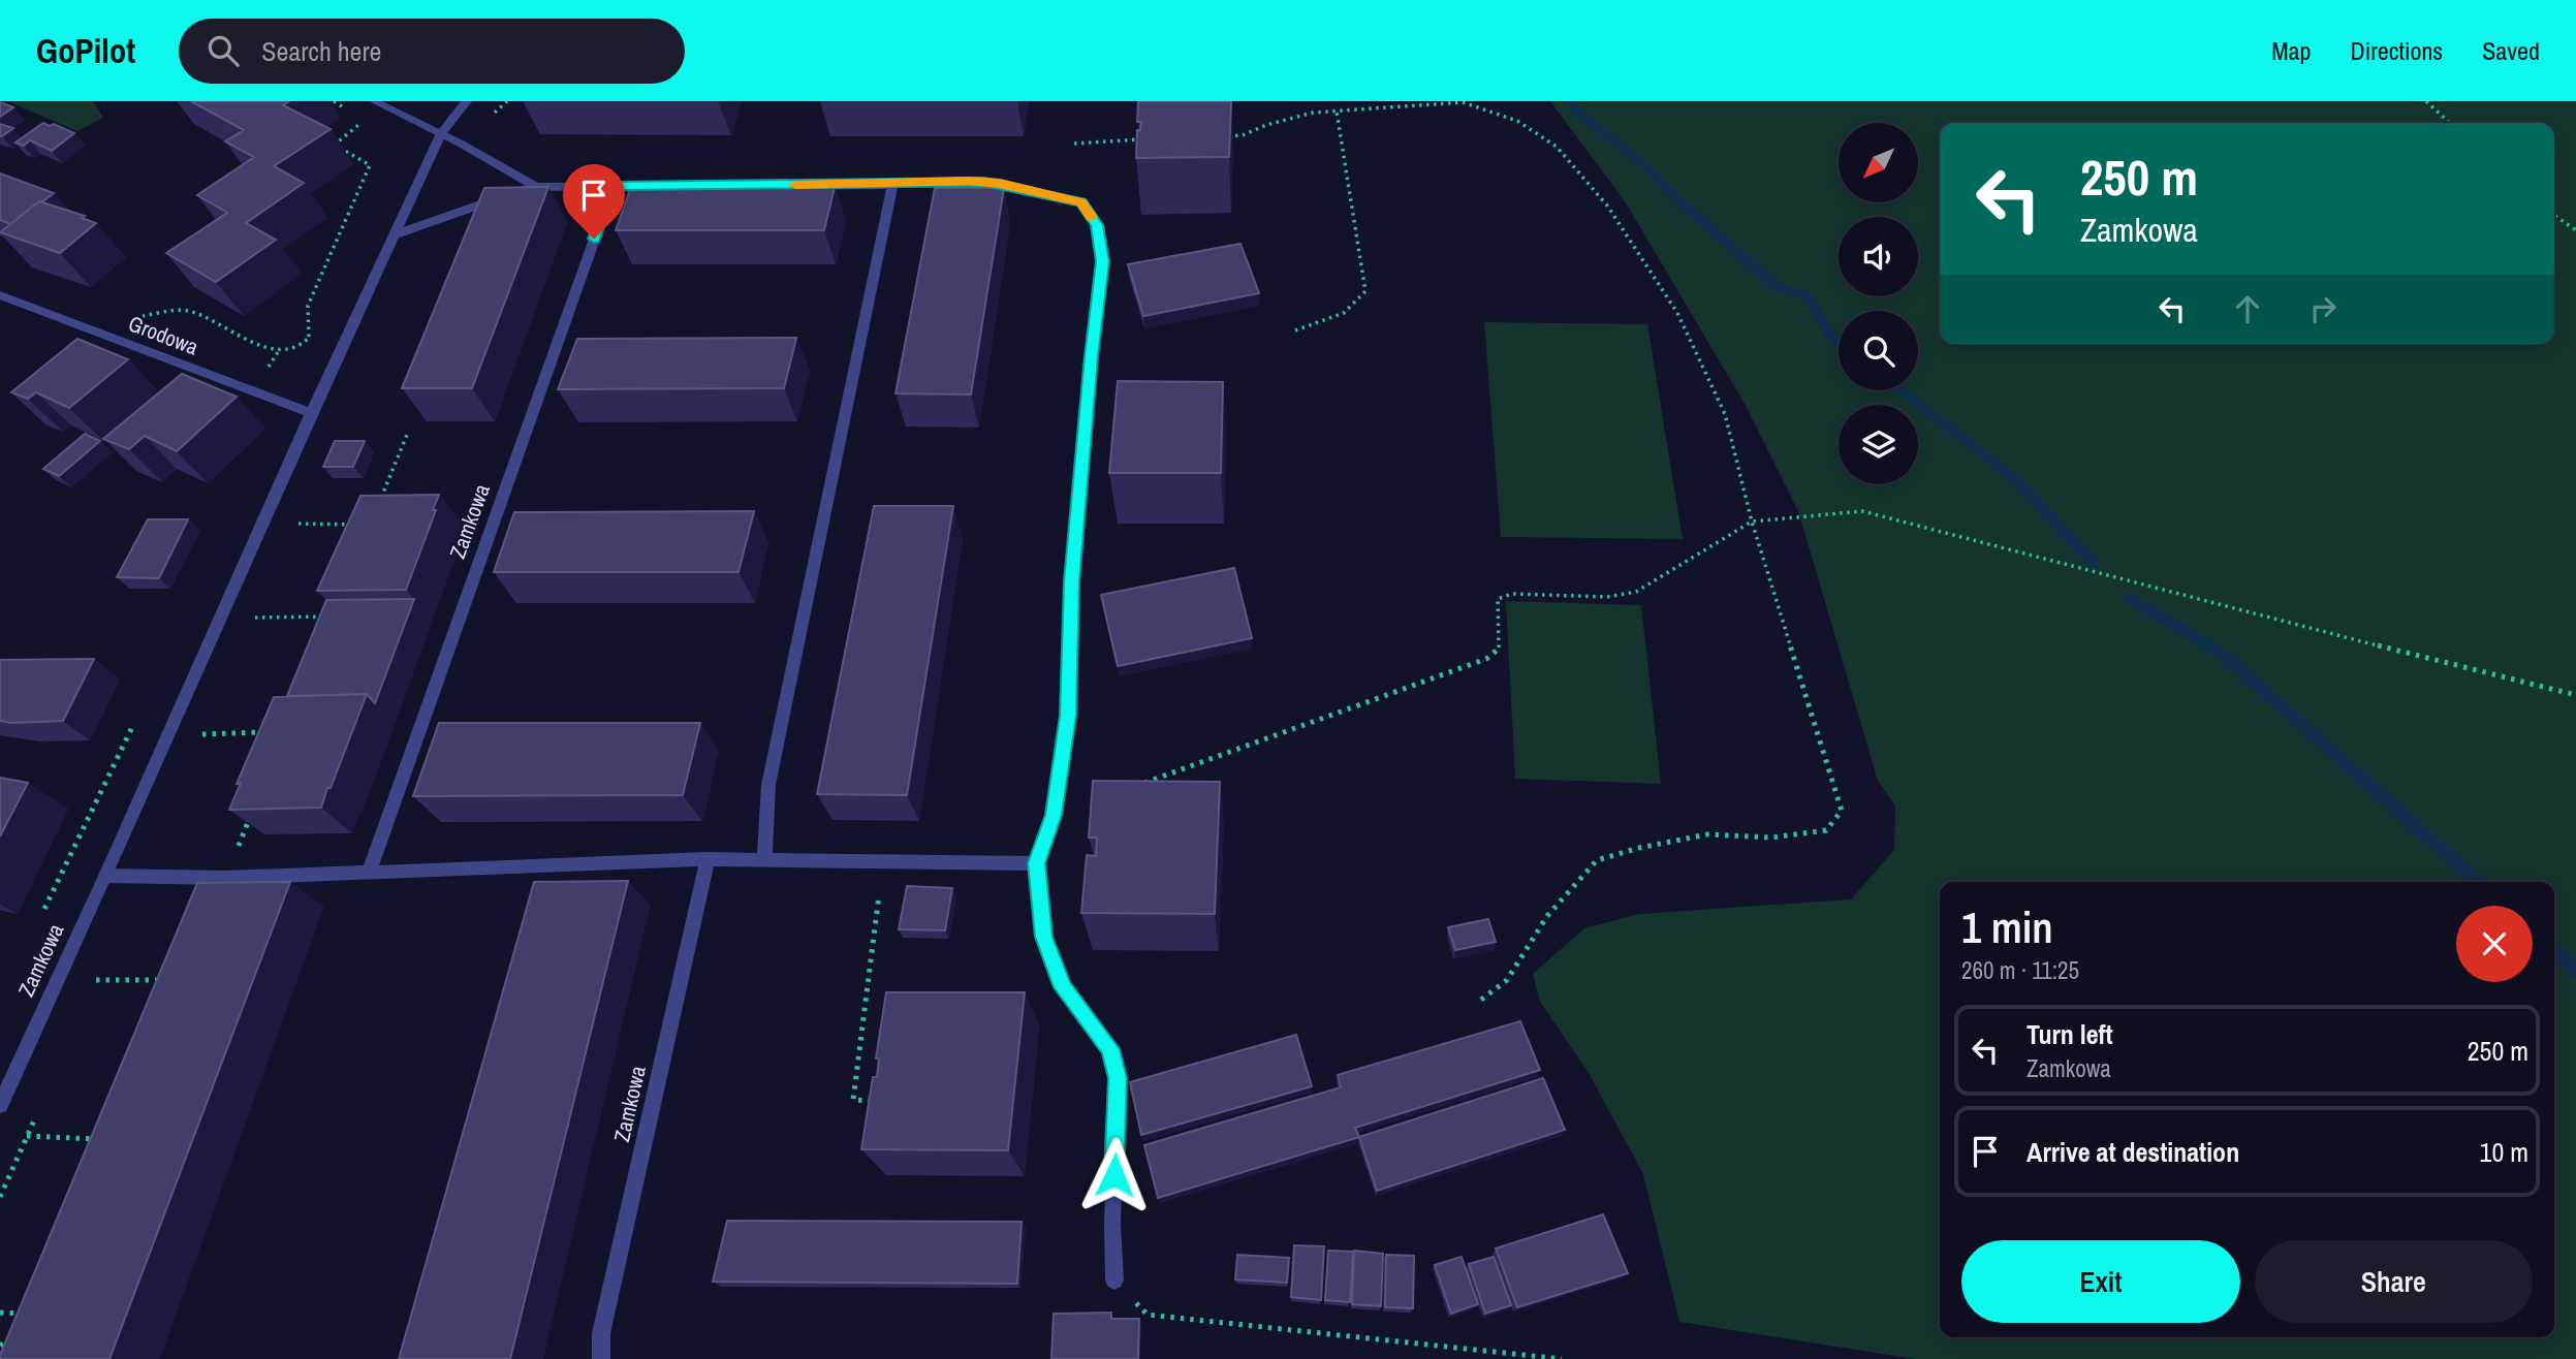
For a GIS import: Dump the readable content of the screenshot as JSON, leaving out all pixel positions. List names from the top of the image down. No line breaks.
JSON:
{"streets":{"street":["Grodowa","Zamkowa"]},"crossings":[["Grodowa","Zamkowa"]],"north":"bottom left","page":{"header":"GoPilot","search":"Search here","nav":["Map","Directions","Saved"],"turn":["250 m","Zamkowa"],"heading":["1 min","260 m · 11:25"],"list":[{"name":"Turn left","note":"Zamkowa","value":"250 m"},{"name":"Arrive at destination","value":"10 m"}],"buttons":["Exit","Share"]}}
